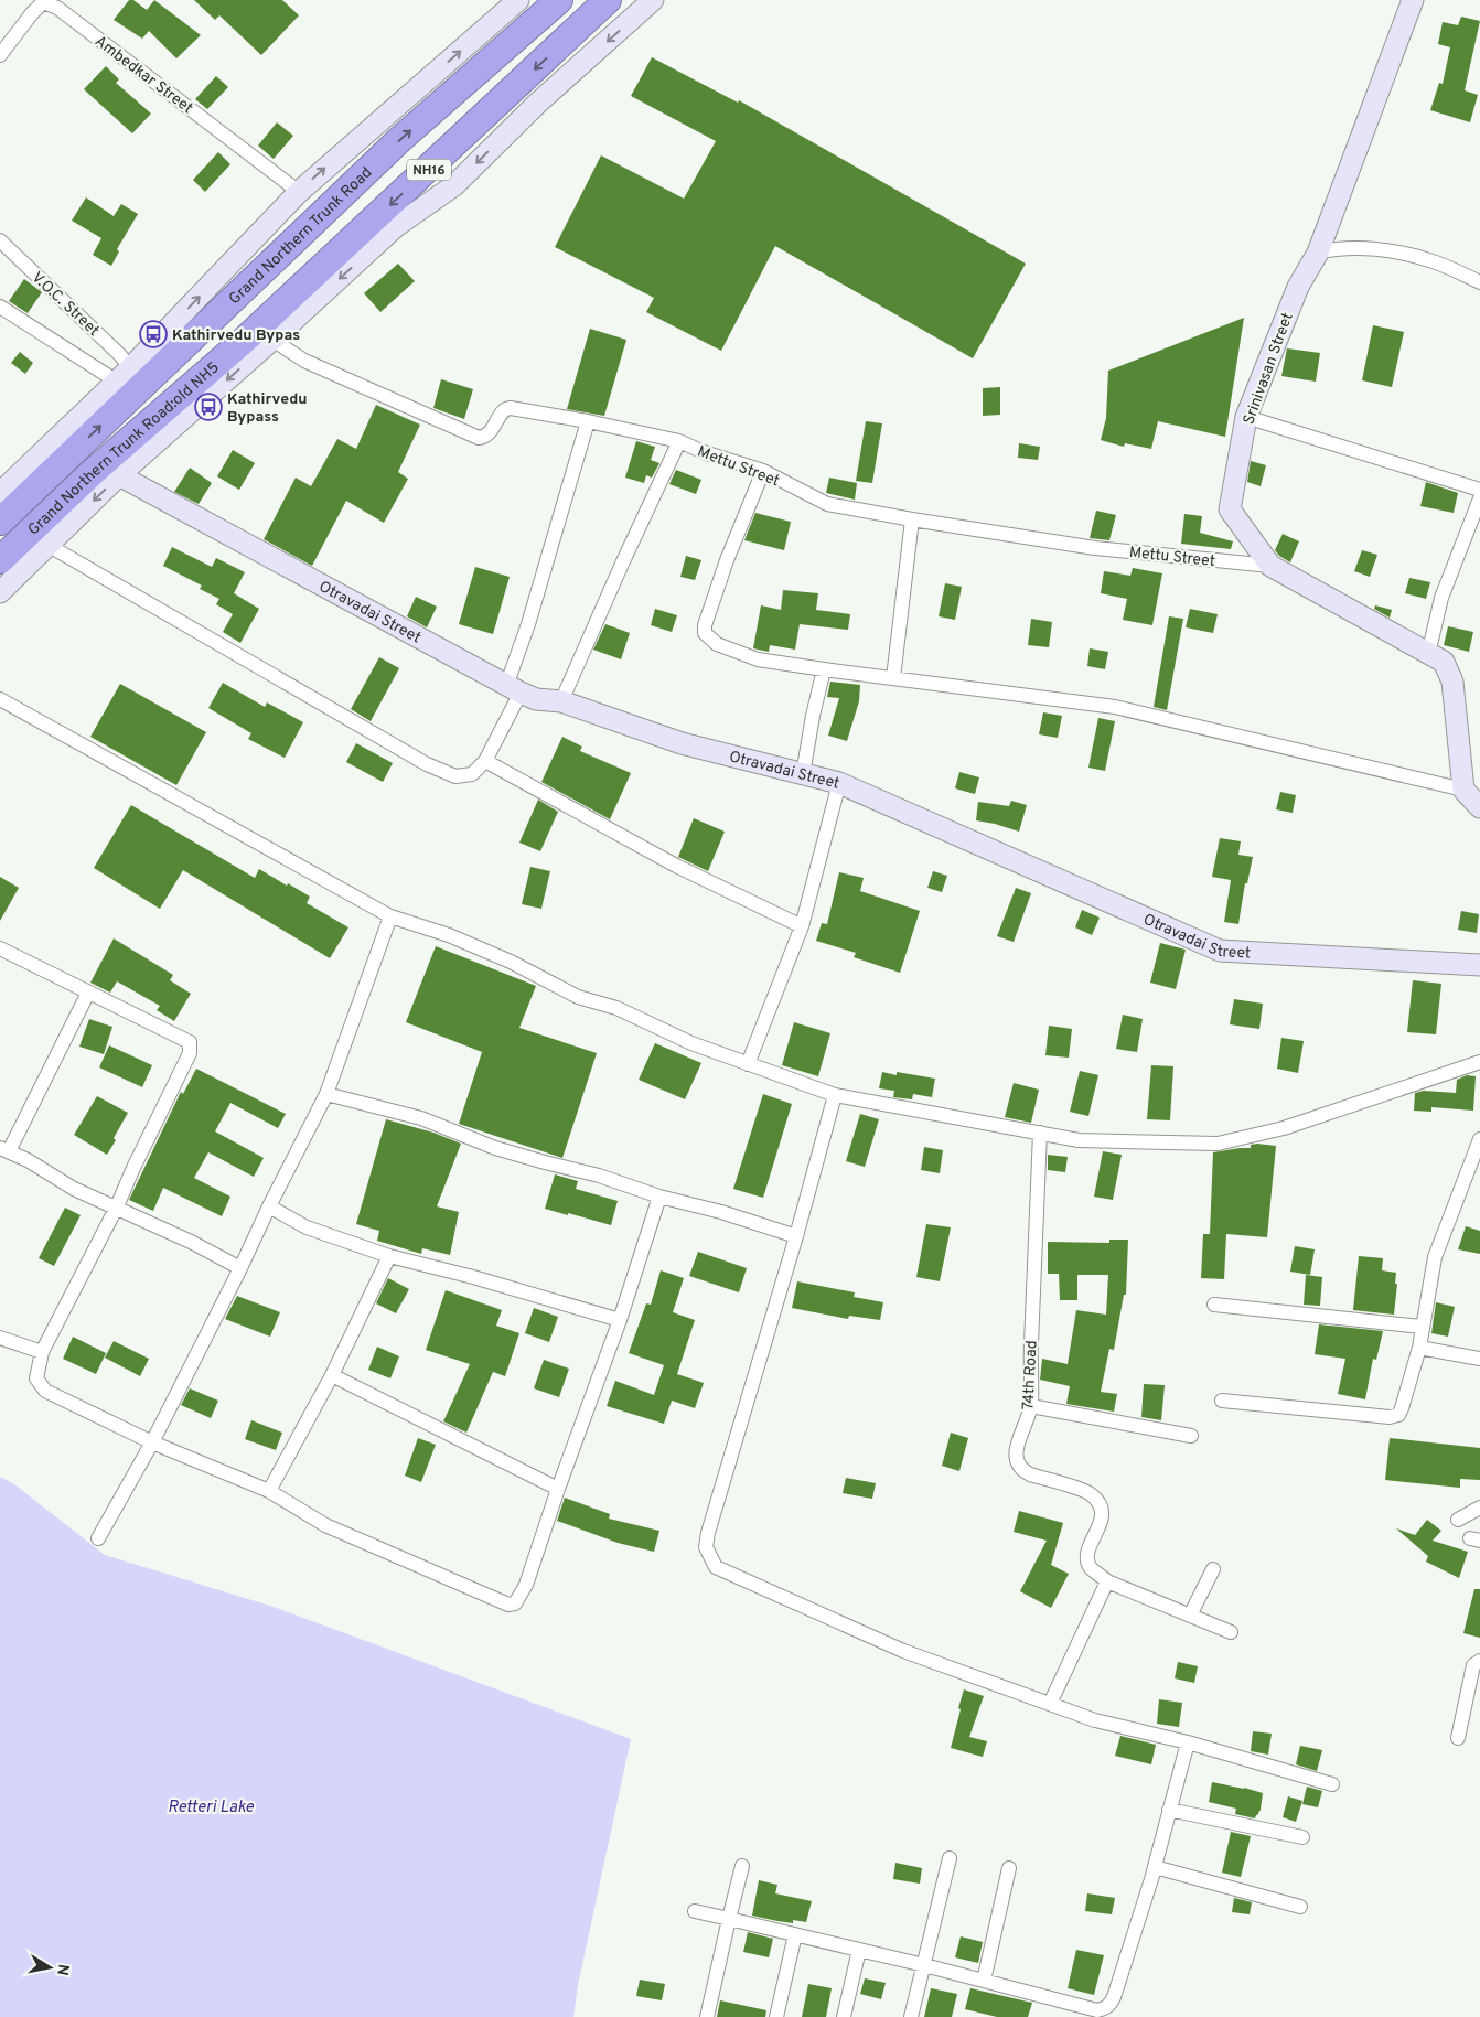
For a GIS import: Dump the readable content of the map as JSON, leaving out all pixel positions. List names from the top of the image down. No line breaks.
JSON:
{"streets":{"highway":["NH16","Grand Northern Trunk Road","Grand Northern Trunk Road:old NH5"],"street":["Ambedkar Street","V.O.C. Street","Srinivasan Street","Mettu Street","Otravadai Street","74th Road"]},"crossings":[["NH16","Grand Northern Trunk Road:old NH5"],["NH16","Mettu Street"],["Srinivasan Street","Mettu Street"],["Grand Northern Trunk Road:old NH5","Mettu Street"]],"water":["Retteri Lake"],"places":{"bus stop":["Kathirvedu Bypas","Kathirvedu Bypass"]},"north":"right"}
